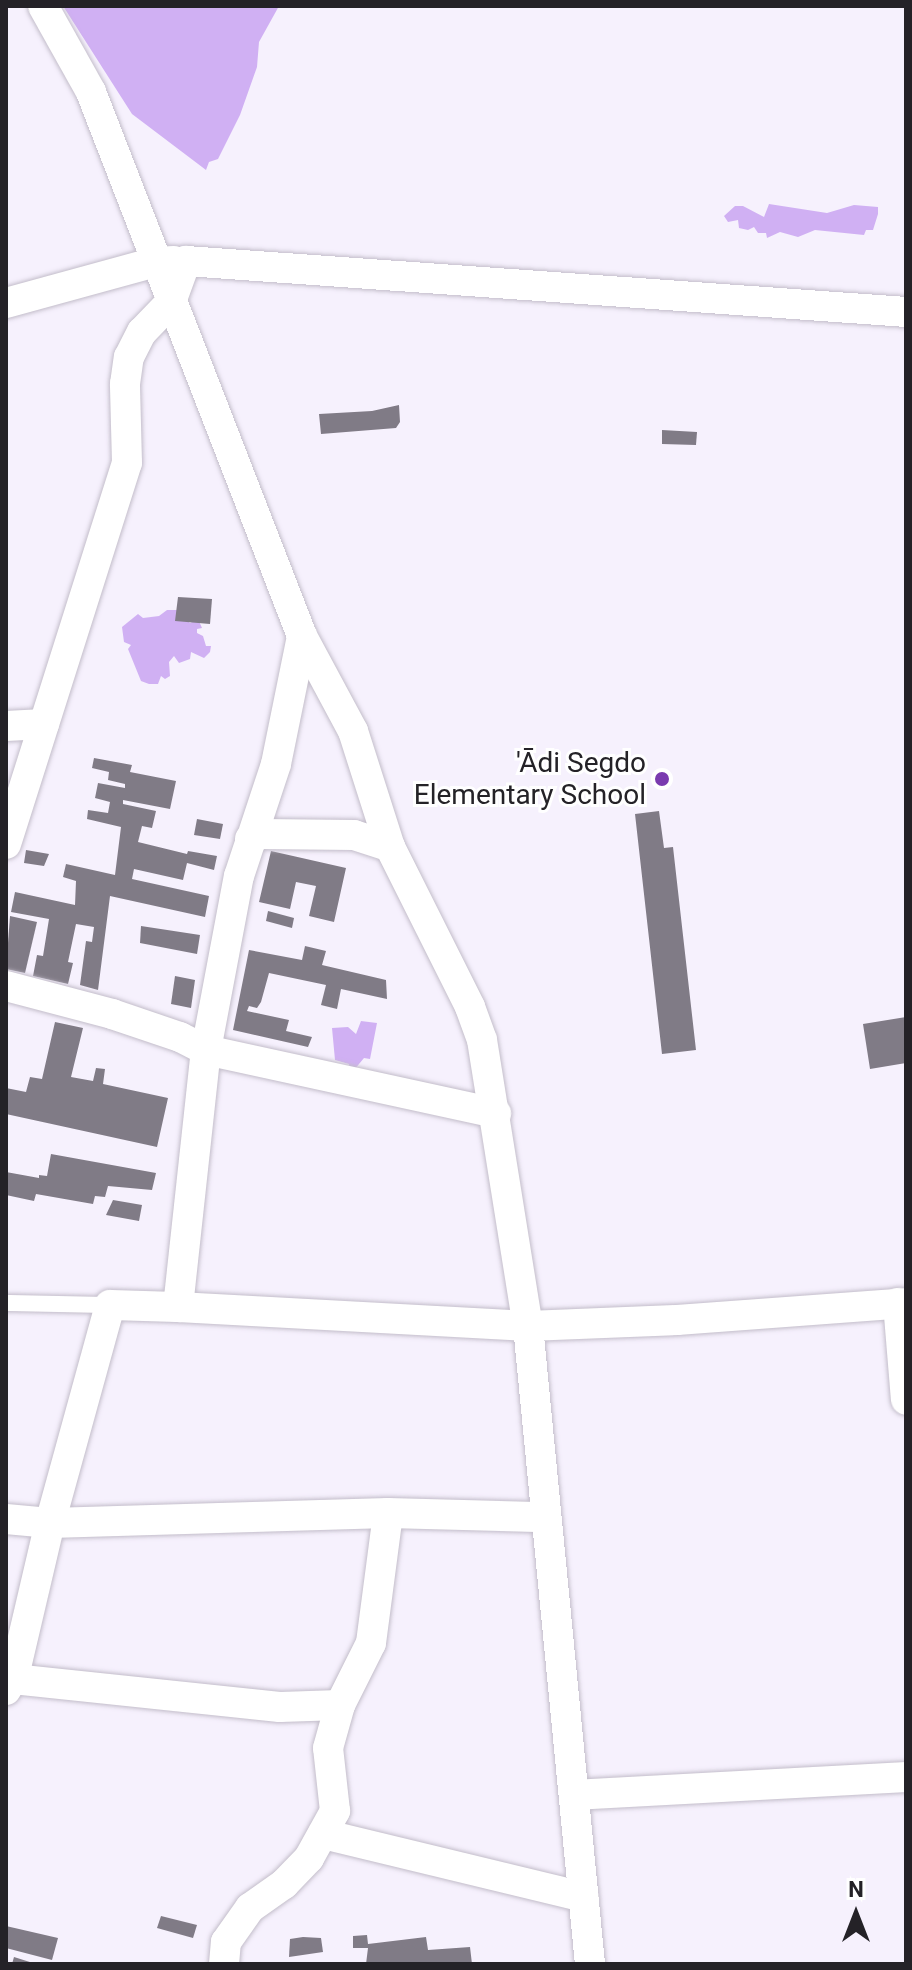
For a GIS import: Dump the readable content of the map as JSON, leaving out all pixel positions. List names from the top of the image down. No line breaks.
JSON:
{"places":["'Ādi Segdo Elementary School"],"north":"top"}
